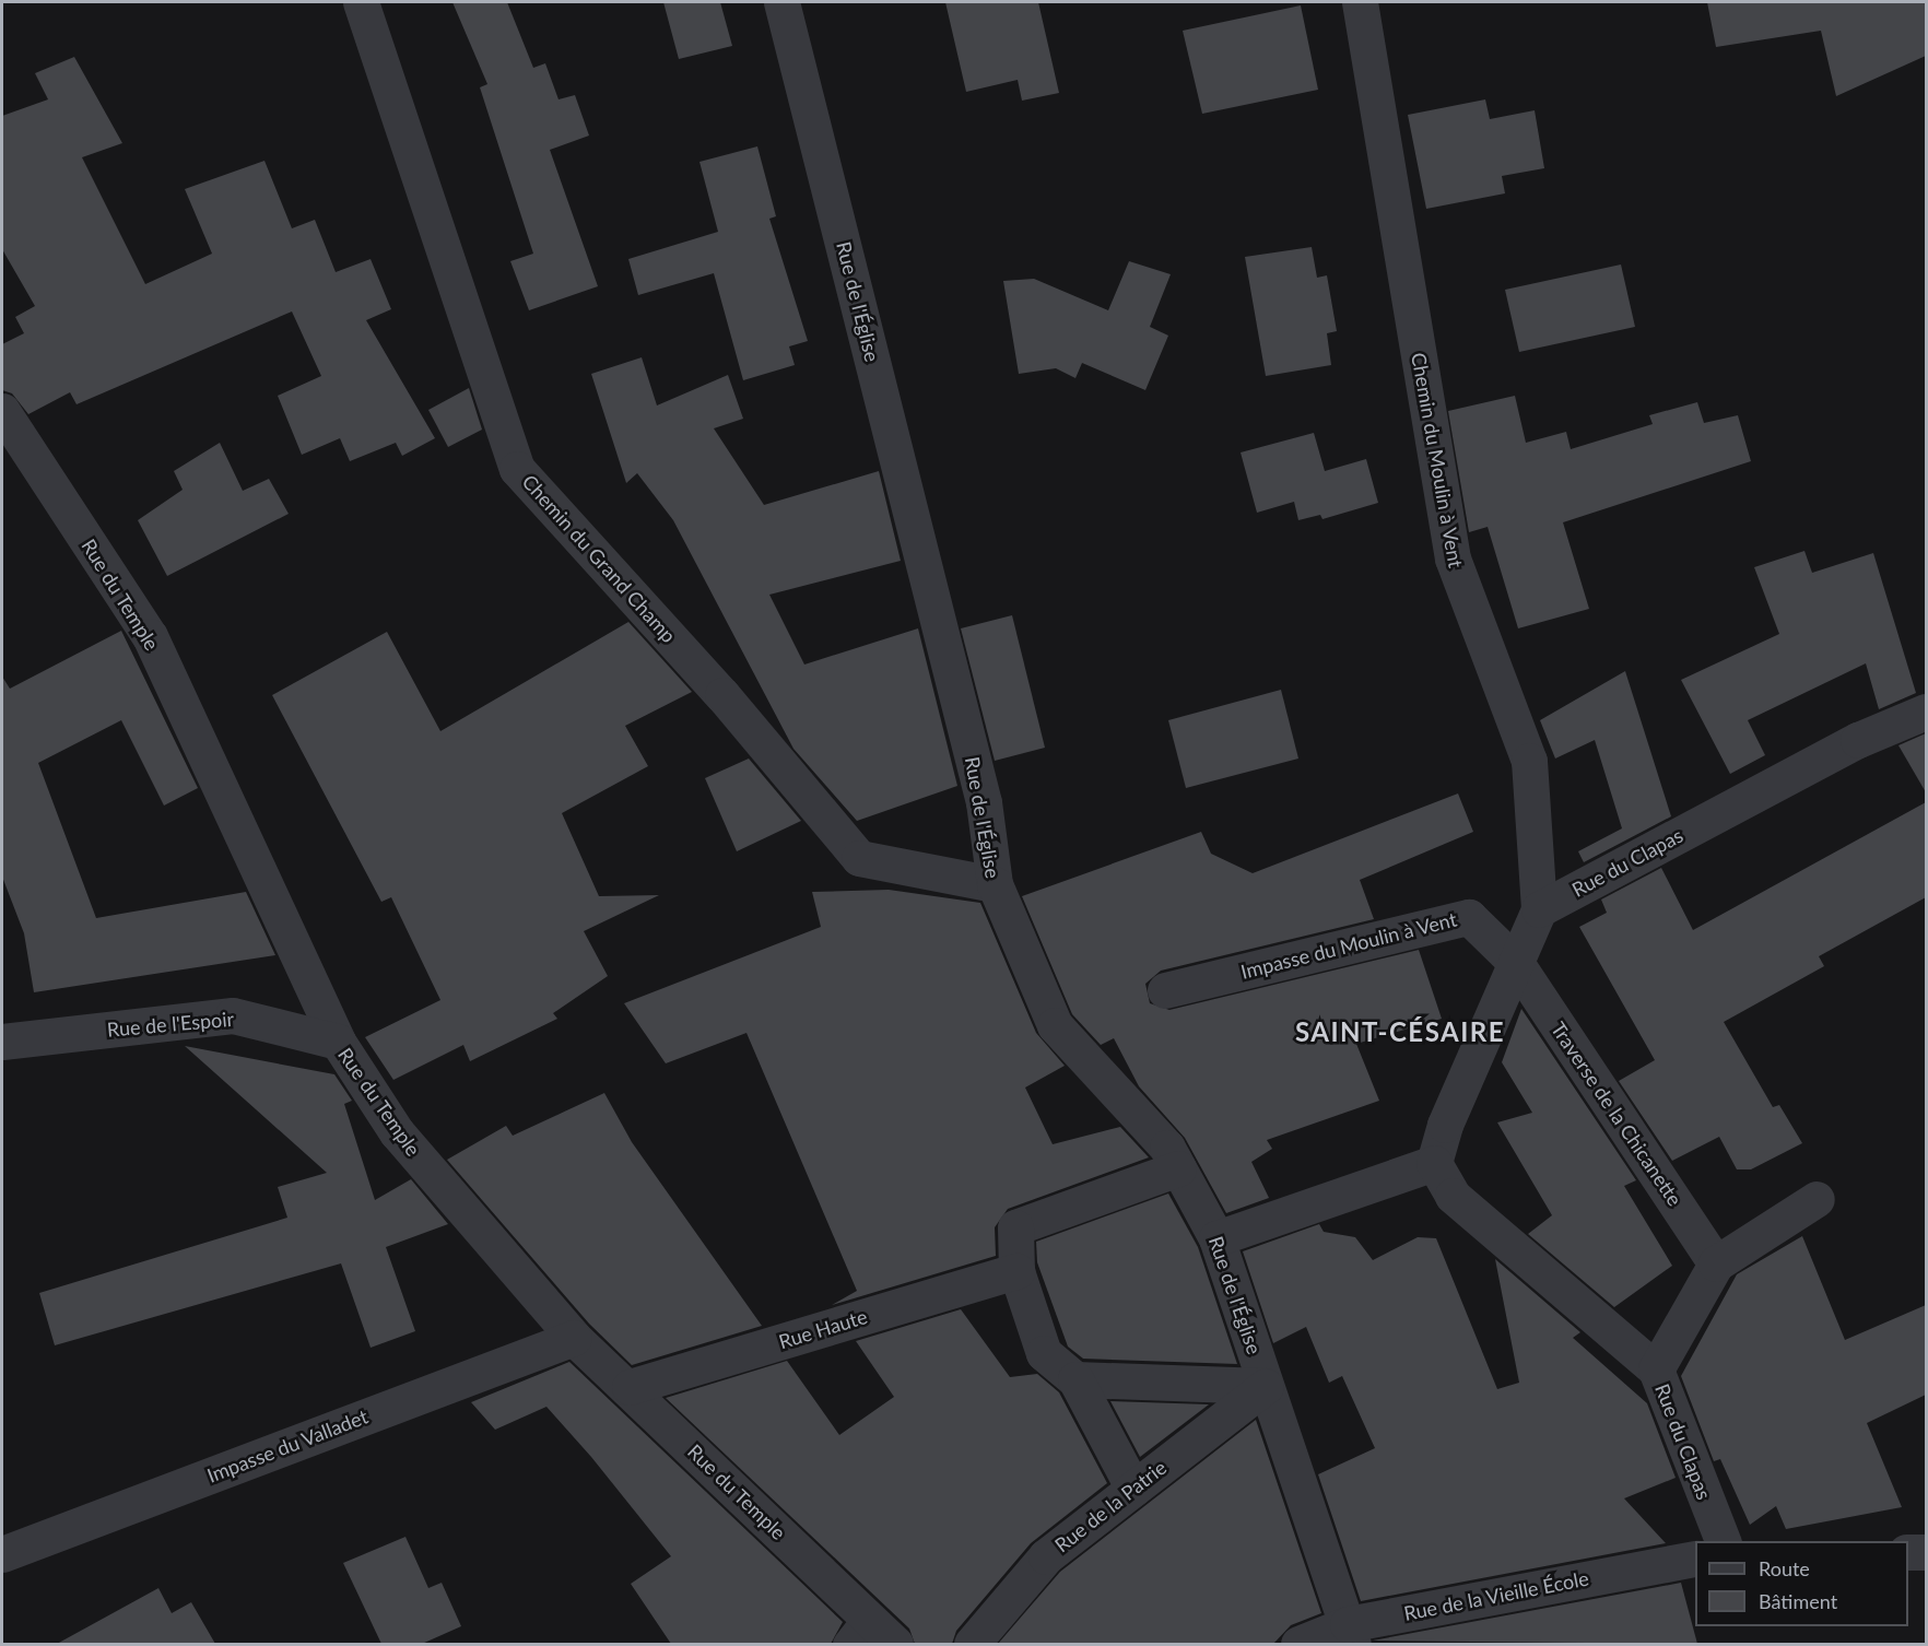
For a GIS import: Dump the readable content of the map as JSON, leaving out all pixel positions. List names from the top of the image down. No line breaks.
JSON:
{"streets":{"street":["Rue de l'Église","Chemin du Moulin à Vent","Chemin du Grand Champ","Rue du Temple","Rue du Clapas","Impasse du Moulin à Vent","Rue de l'Espoir","Traverse de la Chicanette","Rue Haute","Impasse du Valladet","Rue de la Patrie","Rue de la Vieille École"]},"crossings":[["Rue de l'Église","Chemin du Grand Champ"],["Rue de l'Église","Rue de la Patrie"],["Rue de l'Église","Rue de la Vieille École"],["Chemin du Moulin à Vent","Rue du Clapas"],["Rue du Temple","Rue de l'Espoir"],["Rue du Temple","Rue Haute"],["Rue du Temple","Impasse du Valladet"],["Impasse du Moulin à Vent","Traverse de la Chicanette"]],"districts":["SAINT-CÉSAIRE"],"legend":["Route","Bâtiment"]}
